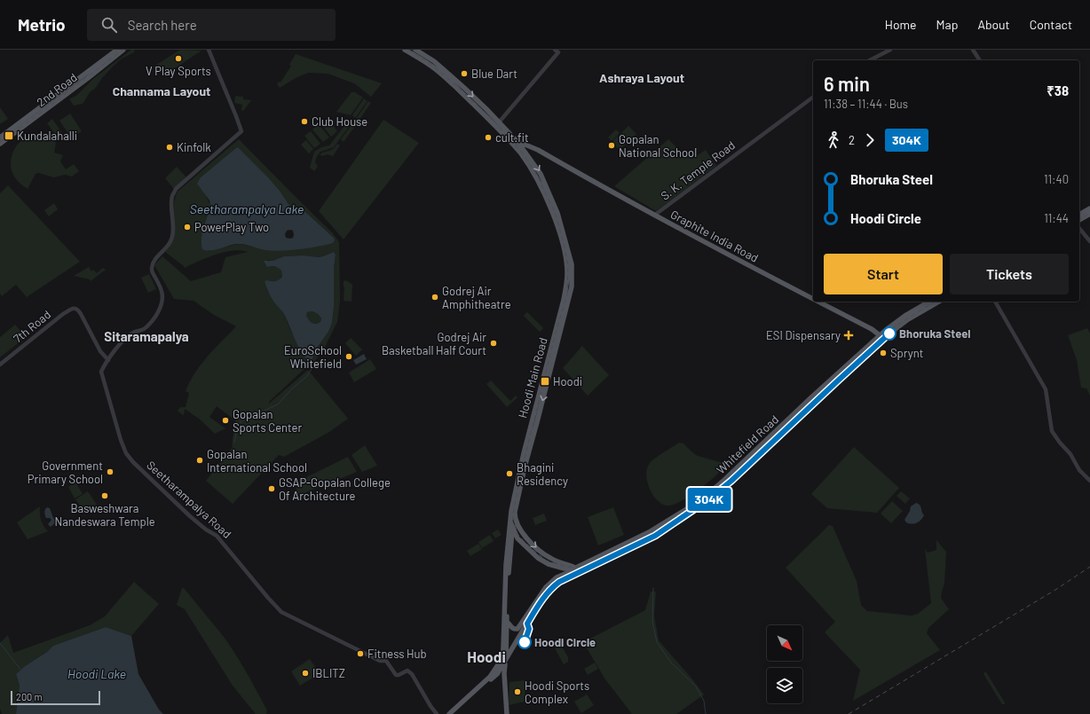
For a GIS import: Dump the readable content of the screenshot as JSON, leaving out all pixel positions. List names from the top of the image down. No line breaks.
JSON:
{"streets":{"main road":["2nd Road","Graphite India Road","Hoodi Main Road","Whitefield Road"],"street":["S. K. Temple Road","7th Road","Seetharampalya Road"]},"crossings":[["S. K. Temple Road","Graphite India Road"],["Graphite India Road","Hoodi Main Road"],["Graphite India Road","Whitefield Road"],["7th Road","Seetharampalya Road"],["Hoodi Main Road","Whitefield Road"]],"districts":["Ashraya Layout","Channama Layout","Sitaramapalya","Hoodi"],"water":["Seetharampalya Lake","Hoodi Lake"],"places":{"other":["V Play Sports","Blue Dart","Club House","cult.fit","Gopalan National School","Kinfolk","PowerPlay Two","Godrej Air Amphitheatre","Bhoruka Steel","Godrej Air Basketball Half Court","Sprynt","EuroSchool Whitefield","Gopalan Sports Center","Gopalan International School","Government Primary School","Bhagini Residency","GSAP-Gopalan College Of Architecture","Basweshwara Nandeswara Temple","Hoodi Circle","Fitness Hub","IBLITZ","Hoodi Sports Complex"],"transit":["Kundalahalli","Hoodi"],"health":["ESI Dispensary"]},"lines":["bus line 304K"],"scale_bar":"200 m","north":"bottom right","page":{"header":"Metrio","search":"Search here","nav":["Home","Map","About","Contact"],"on_map":"304K","heading":["6 min","11:38 – 11:44 · Bus","₹38"],"legs":["2","304K"],"list":[{"name":"Bhoruka Steel","value":"11:40"},{"name":"Hoodi Circle","value":"11:44"}],"buttons":["Start","Tickets"],"scale":"200 m"}}
